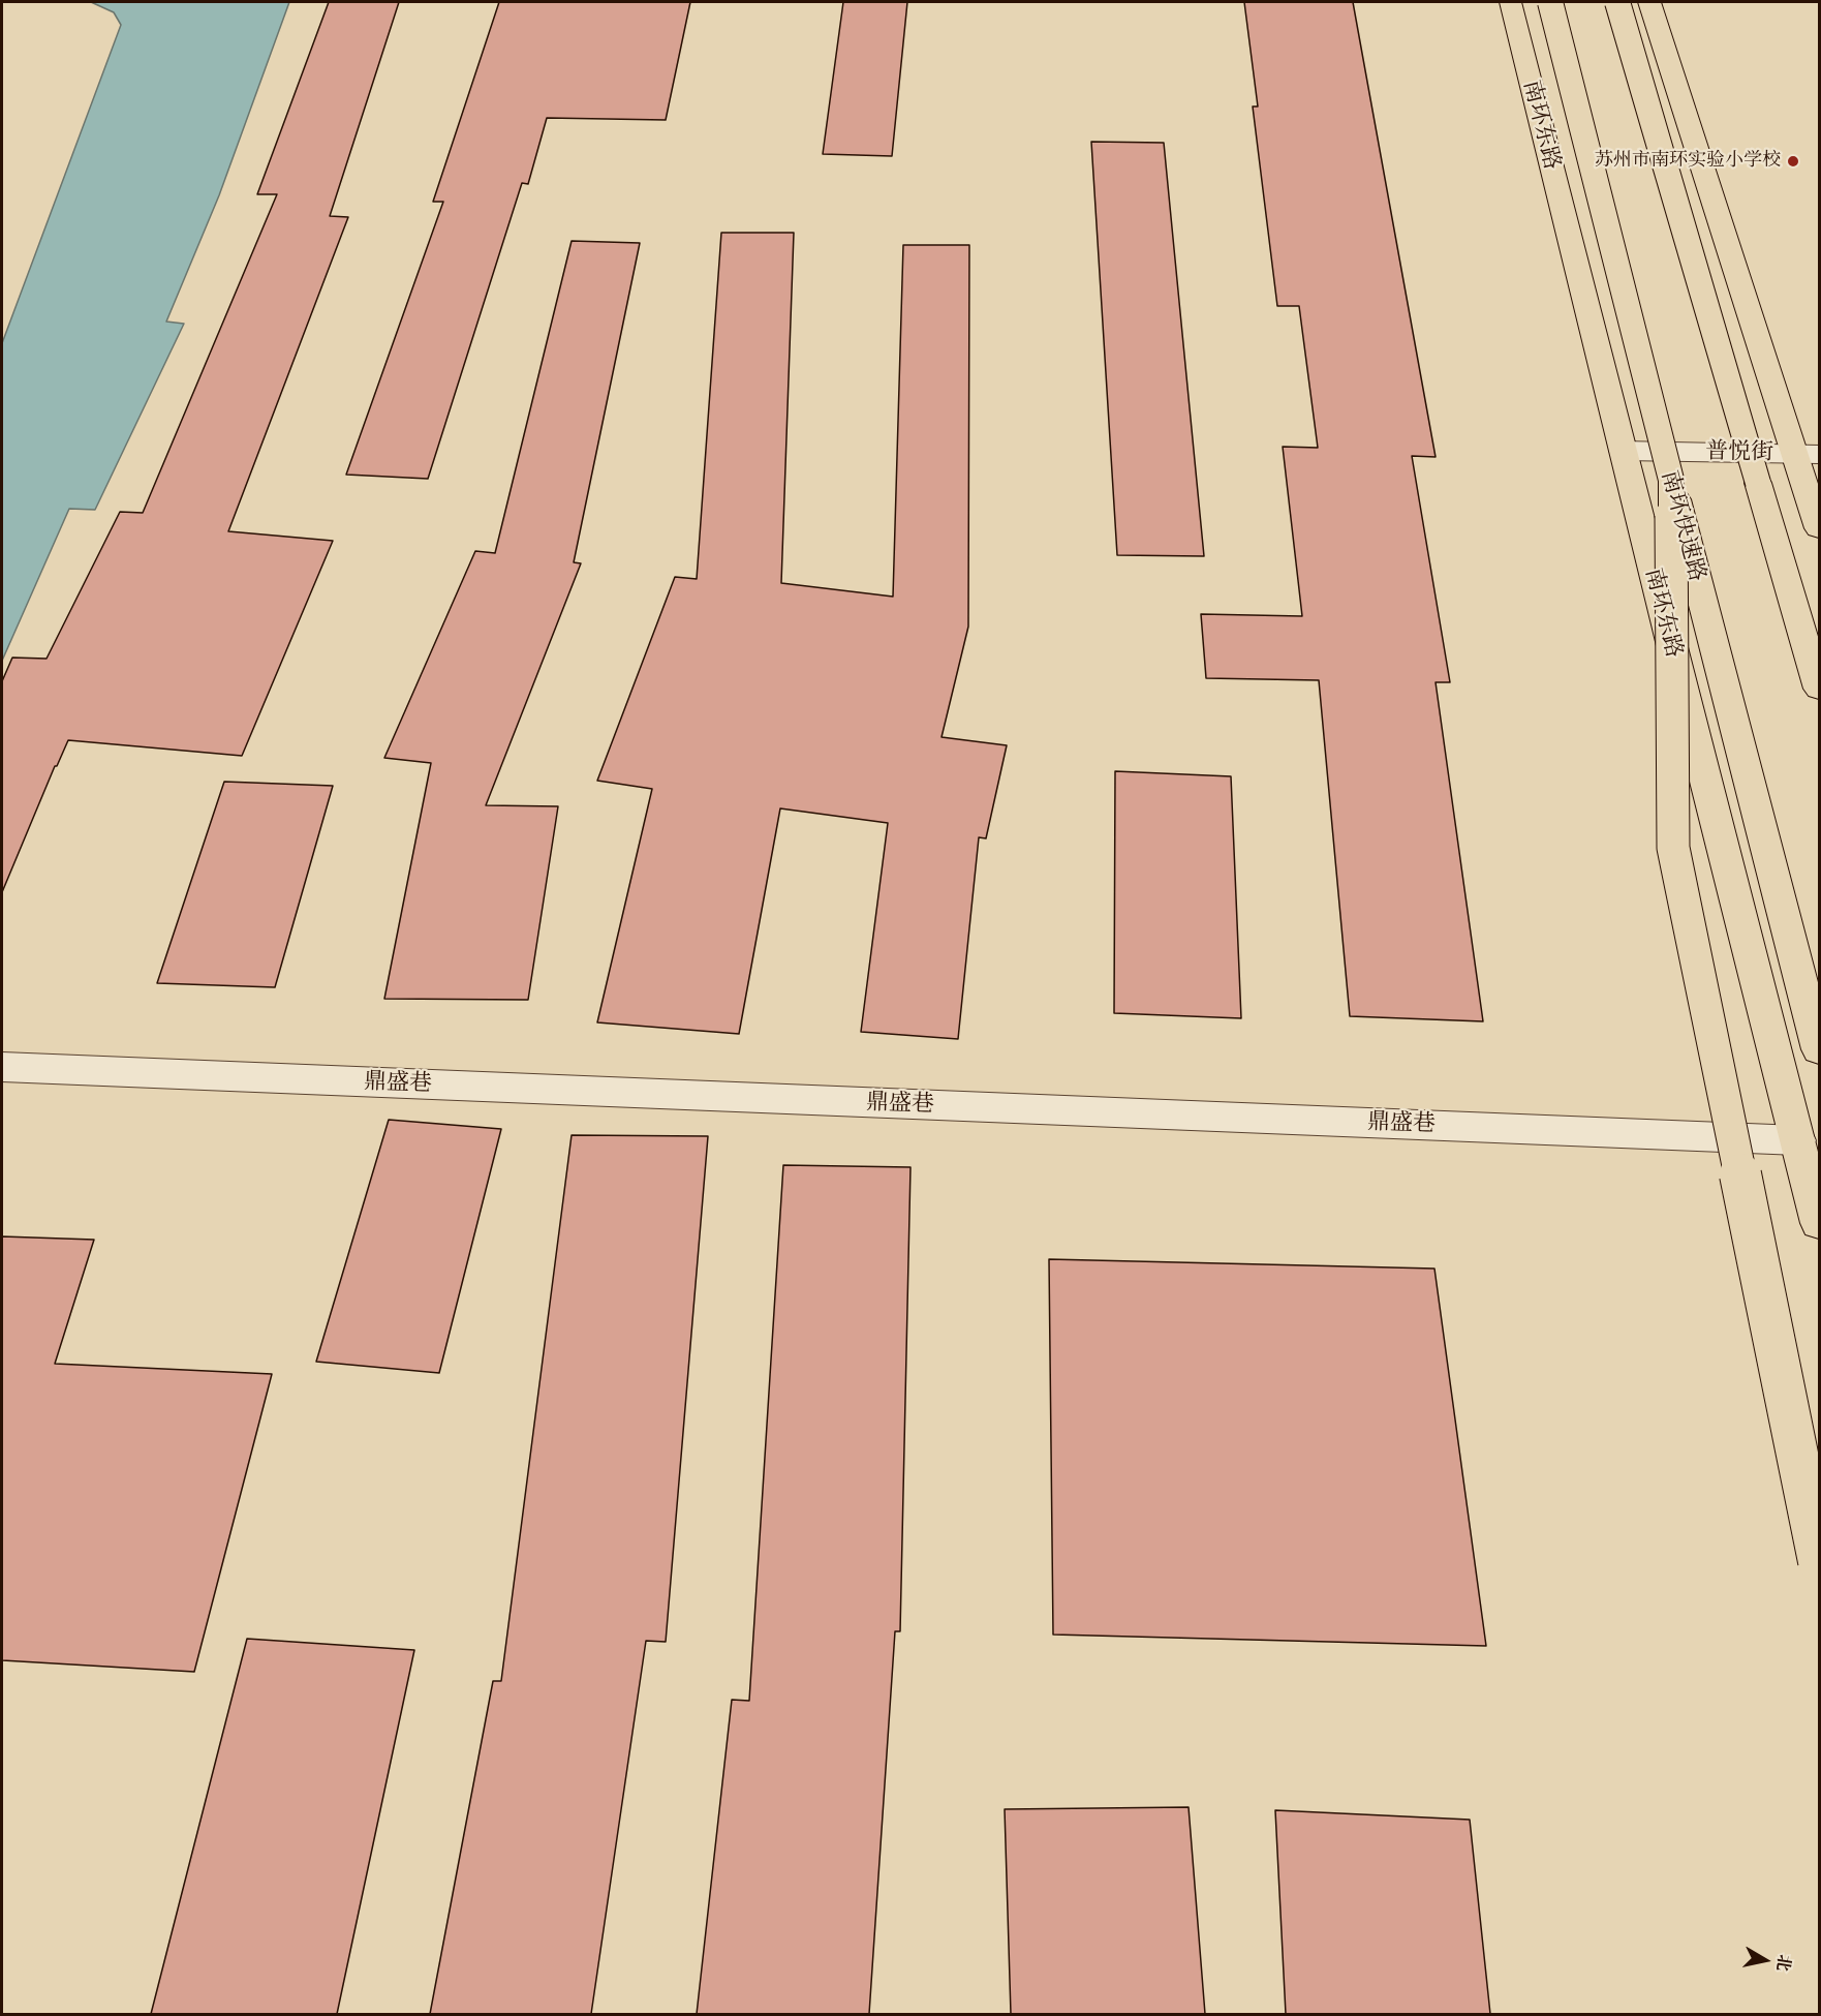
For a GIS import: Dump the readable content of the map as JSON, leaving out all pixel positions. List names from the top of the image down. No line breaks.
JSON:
{"streets":{"main road":["南环东路","南环快速路"],"street":["普悦街","鼎盛巷"]},"crossings":[["南环东路","普悦街"],["南环东路","鼎盛巷"]],"places":["苏州市南环实验小学校"],"north":"right"}
